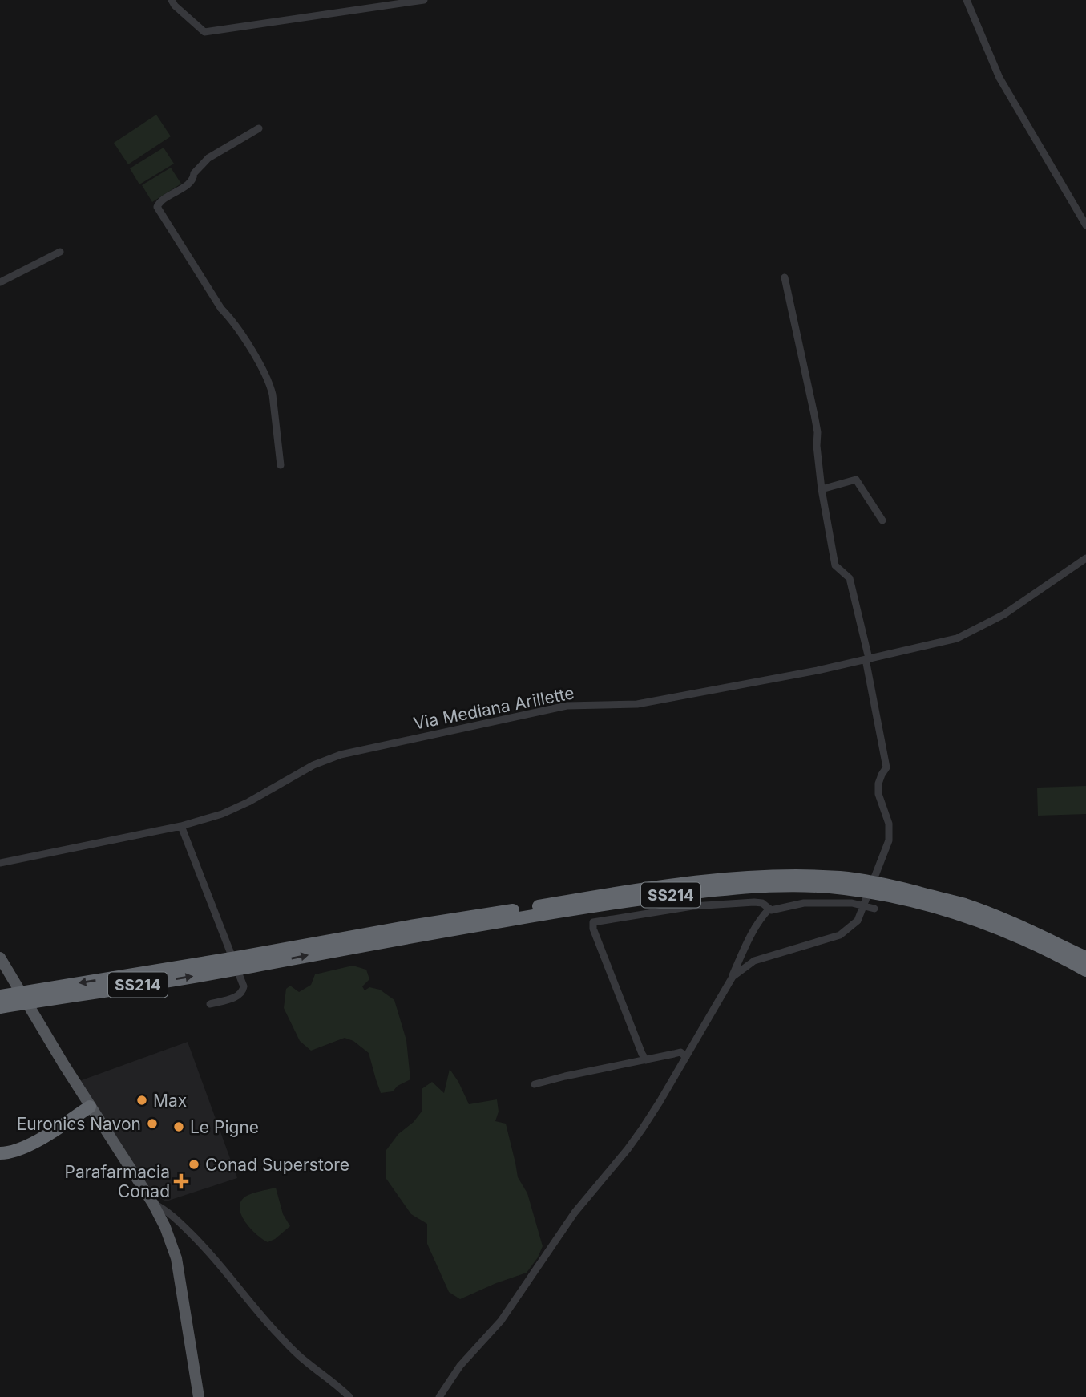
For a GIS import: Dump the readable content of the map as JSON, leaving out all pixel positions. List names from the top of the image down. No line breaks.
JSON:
{"streets":{"highway":["SS214"],"street":["Via Mediana Arillette"]},"places":{"other":["Max","Euronics Navon","Le Pigne","Conad Superstore"],"health":["Parafarmacia Conad"]}}
